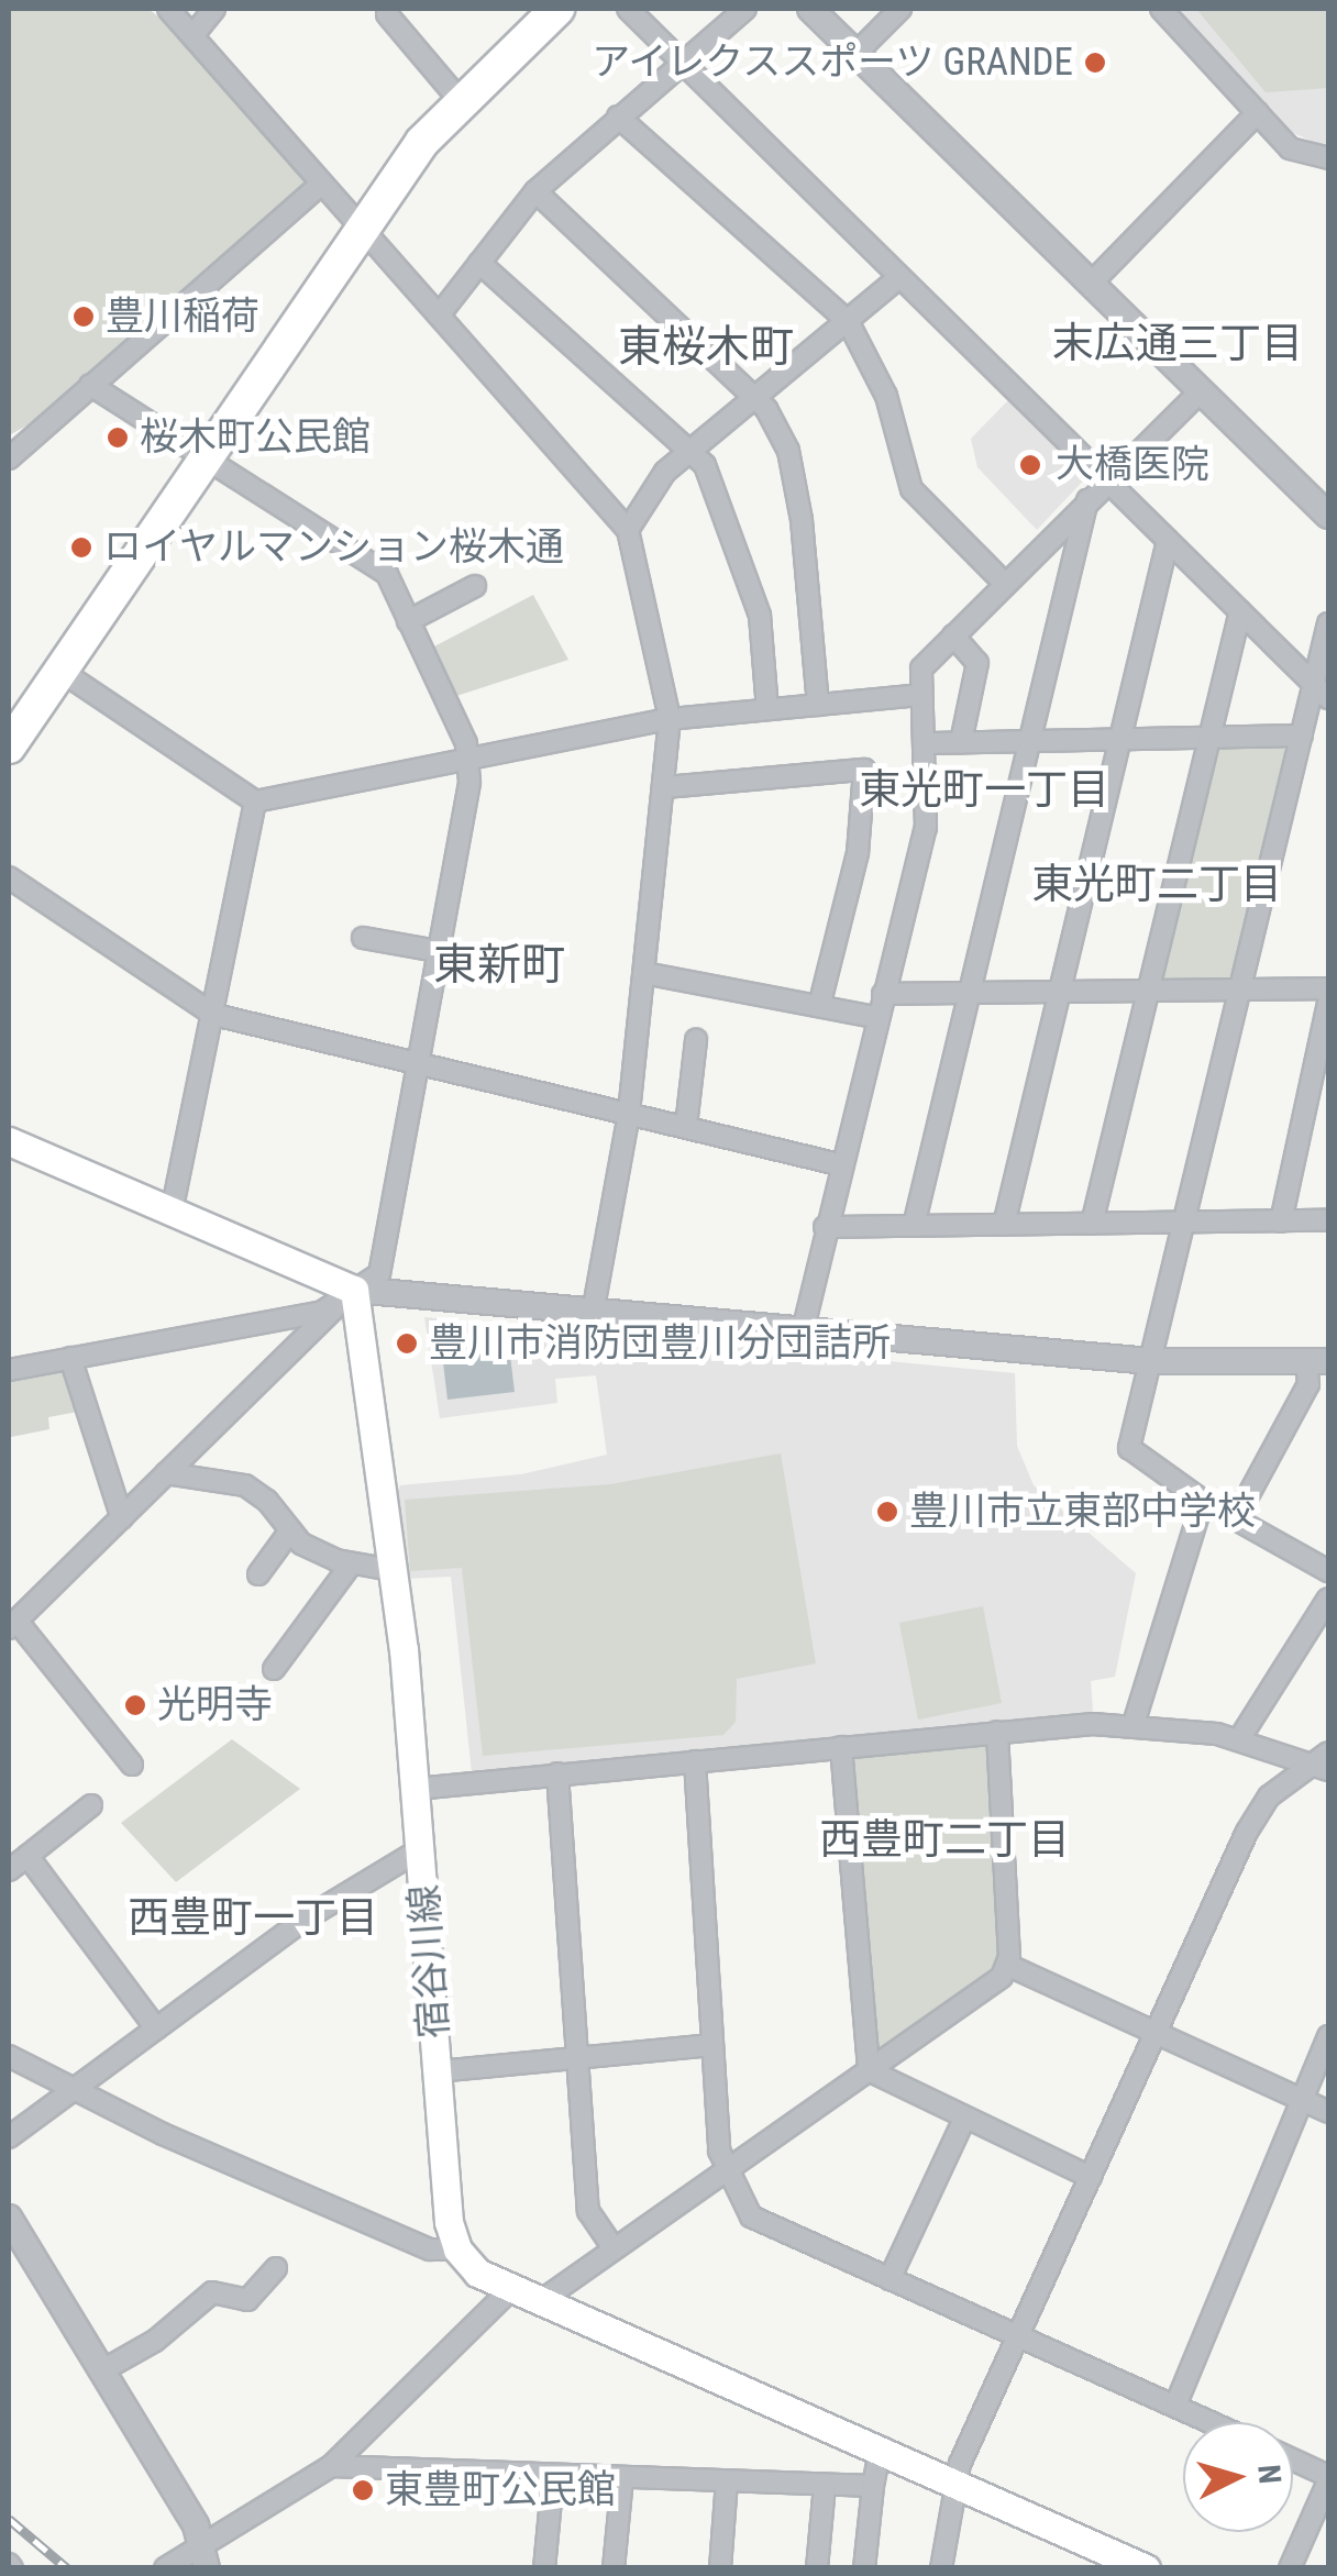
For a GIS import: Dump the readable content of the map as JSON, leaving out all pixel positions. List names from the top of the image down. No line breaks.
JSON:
{"streets":{"main road":["宿谷川線"]},"districts":["末広通三丁目","東桜木町","東光町一丁目","東光町二丁目","東新町","西豊町二丁目","西豊町一丁目"],"places":["アイレクススポーツ GRANDE","豊川稲荷","桜木町公民館","大橋医院","ロイヤルマンション桜木通","豊川市消防団豊川分団詰所","豊川市立東部中学校","光明寺","東豊町公民館"],"north":"right"}
